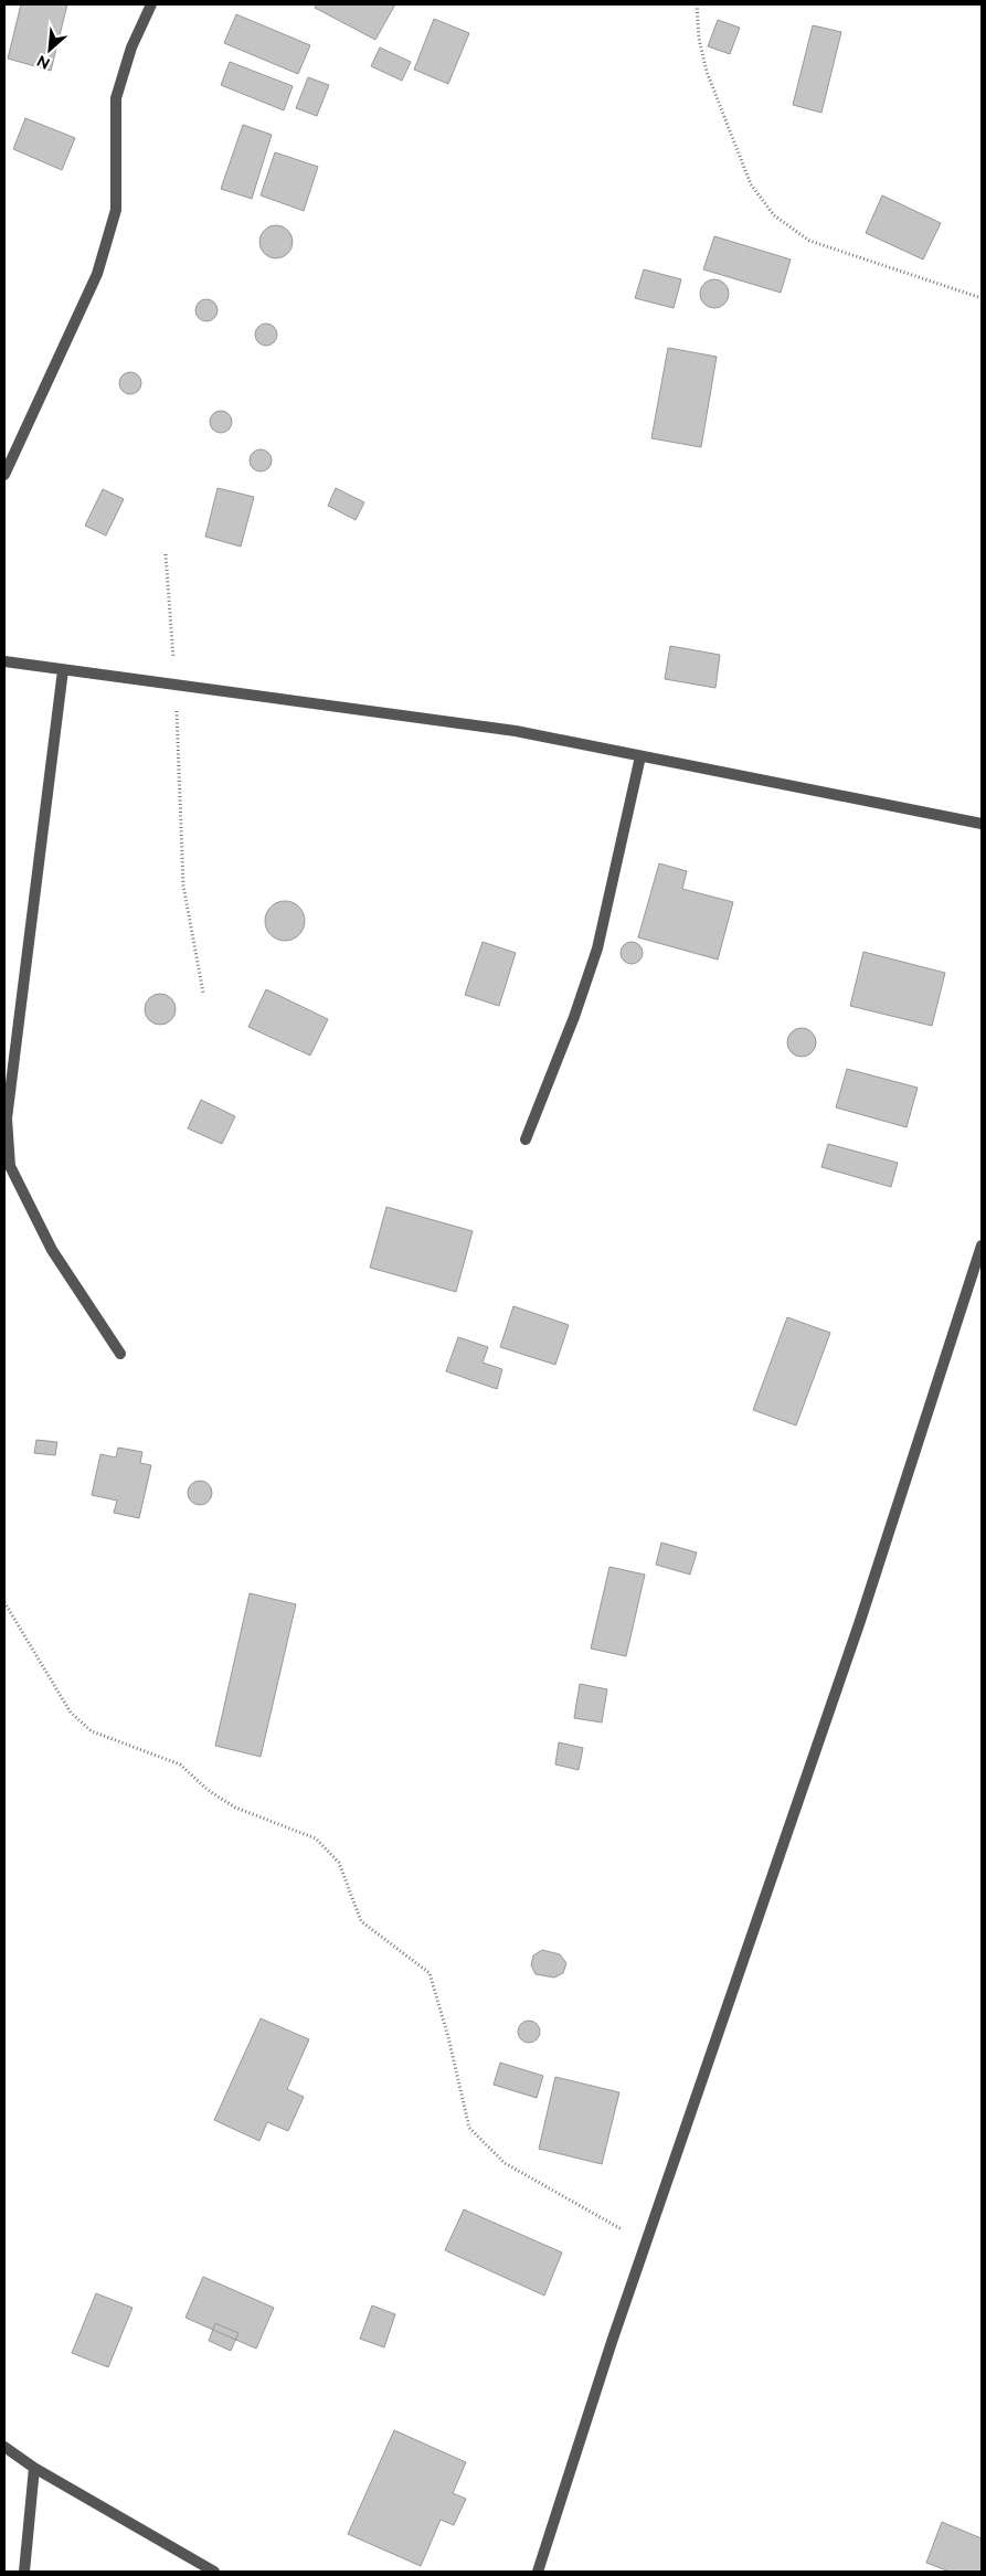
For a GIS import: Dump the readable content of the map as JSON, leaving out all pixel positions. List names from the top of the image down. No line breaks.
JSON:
{"north":"bottom left"}
